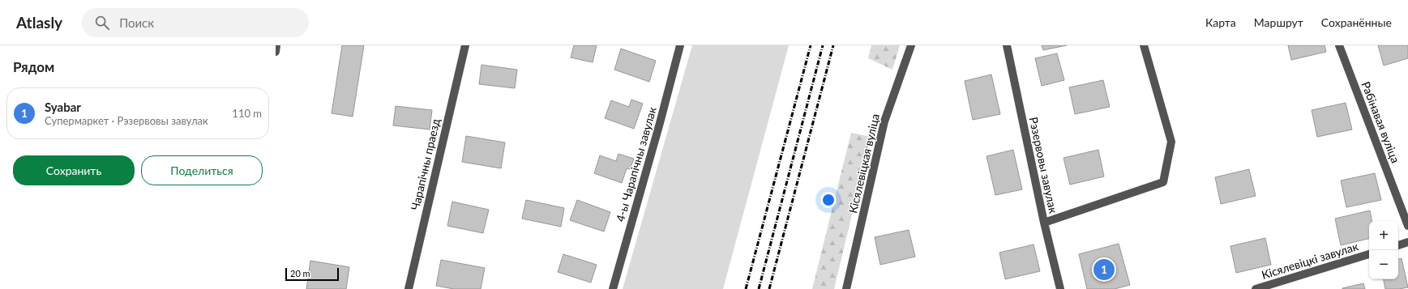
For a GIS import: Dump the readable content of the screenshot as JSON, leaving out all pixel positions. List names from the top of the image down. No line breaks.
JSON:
{"streets":{"street":["Рабінавая вуліца","Кісялевіцкая вуліца","Чарапічны праезд","4-ы Чарапічны завулак","Рэзервовы завулак","Кісялевіцкі завулак"]},"scale_bar":"20 m","page":{"header":"Atlasly","search":"Поиск","nav":["Карта","Маршрут","Сохранённые"],"heading":"Рядом","list":[{"mark":"1","name":"Syabar","note":"Супермаркет · Рэзервовы завулак","value":"110 m"}],"buttons":["Сохранить","Поделиться"],"map_buttons":["+","−"],"pins":"1","scale":"20 m"}}
